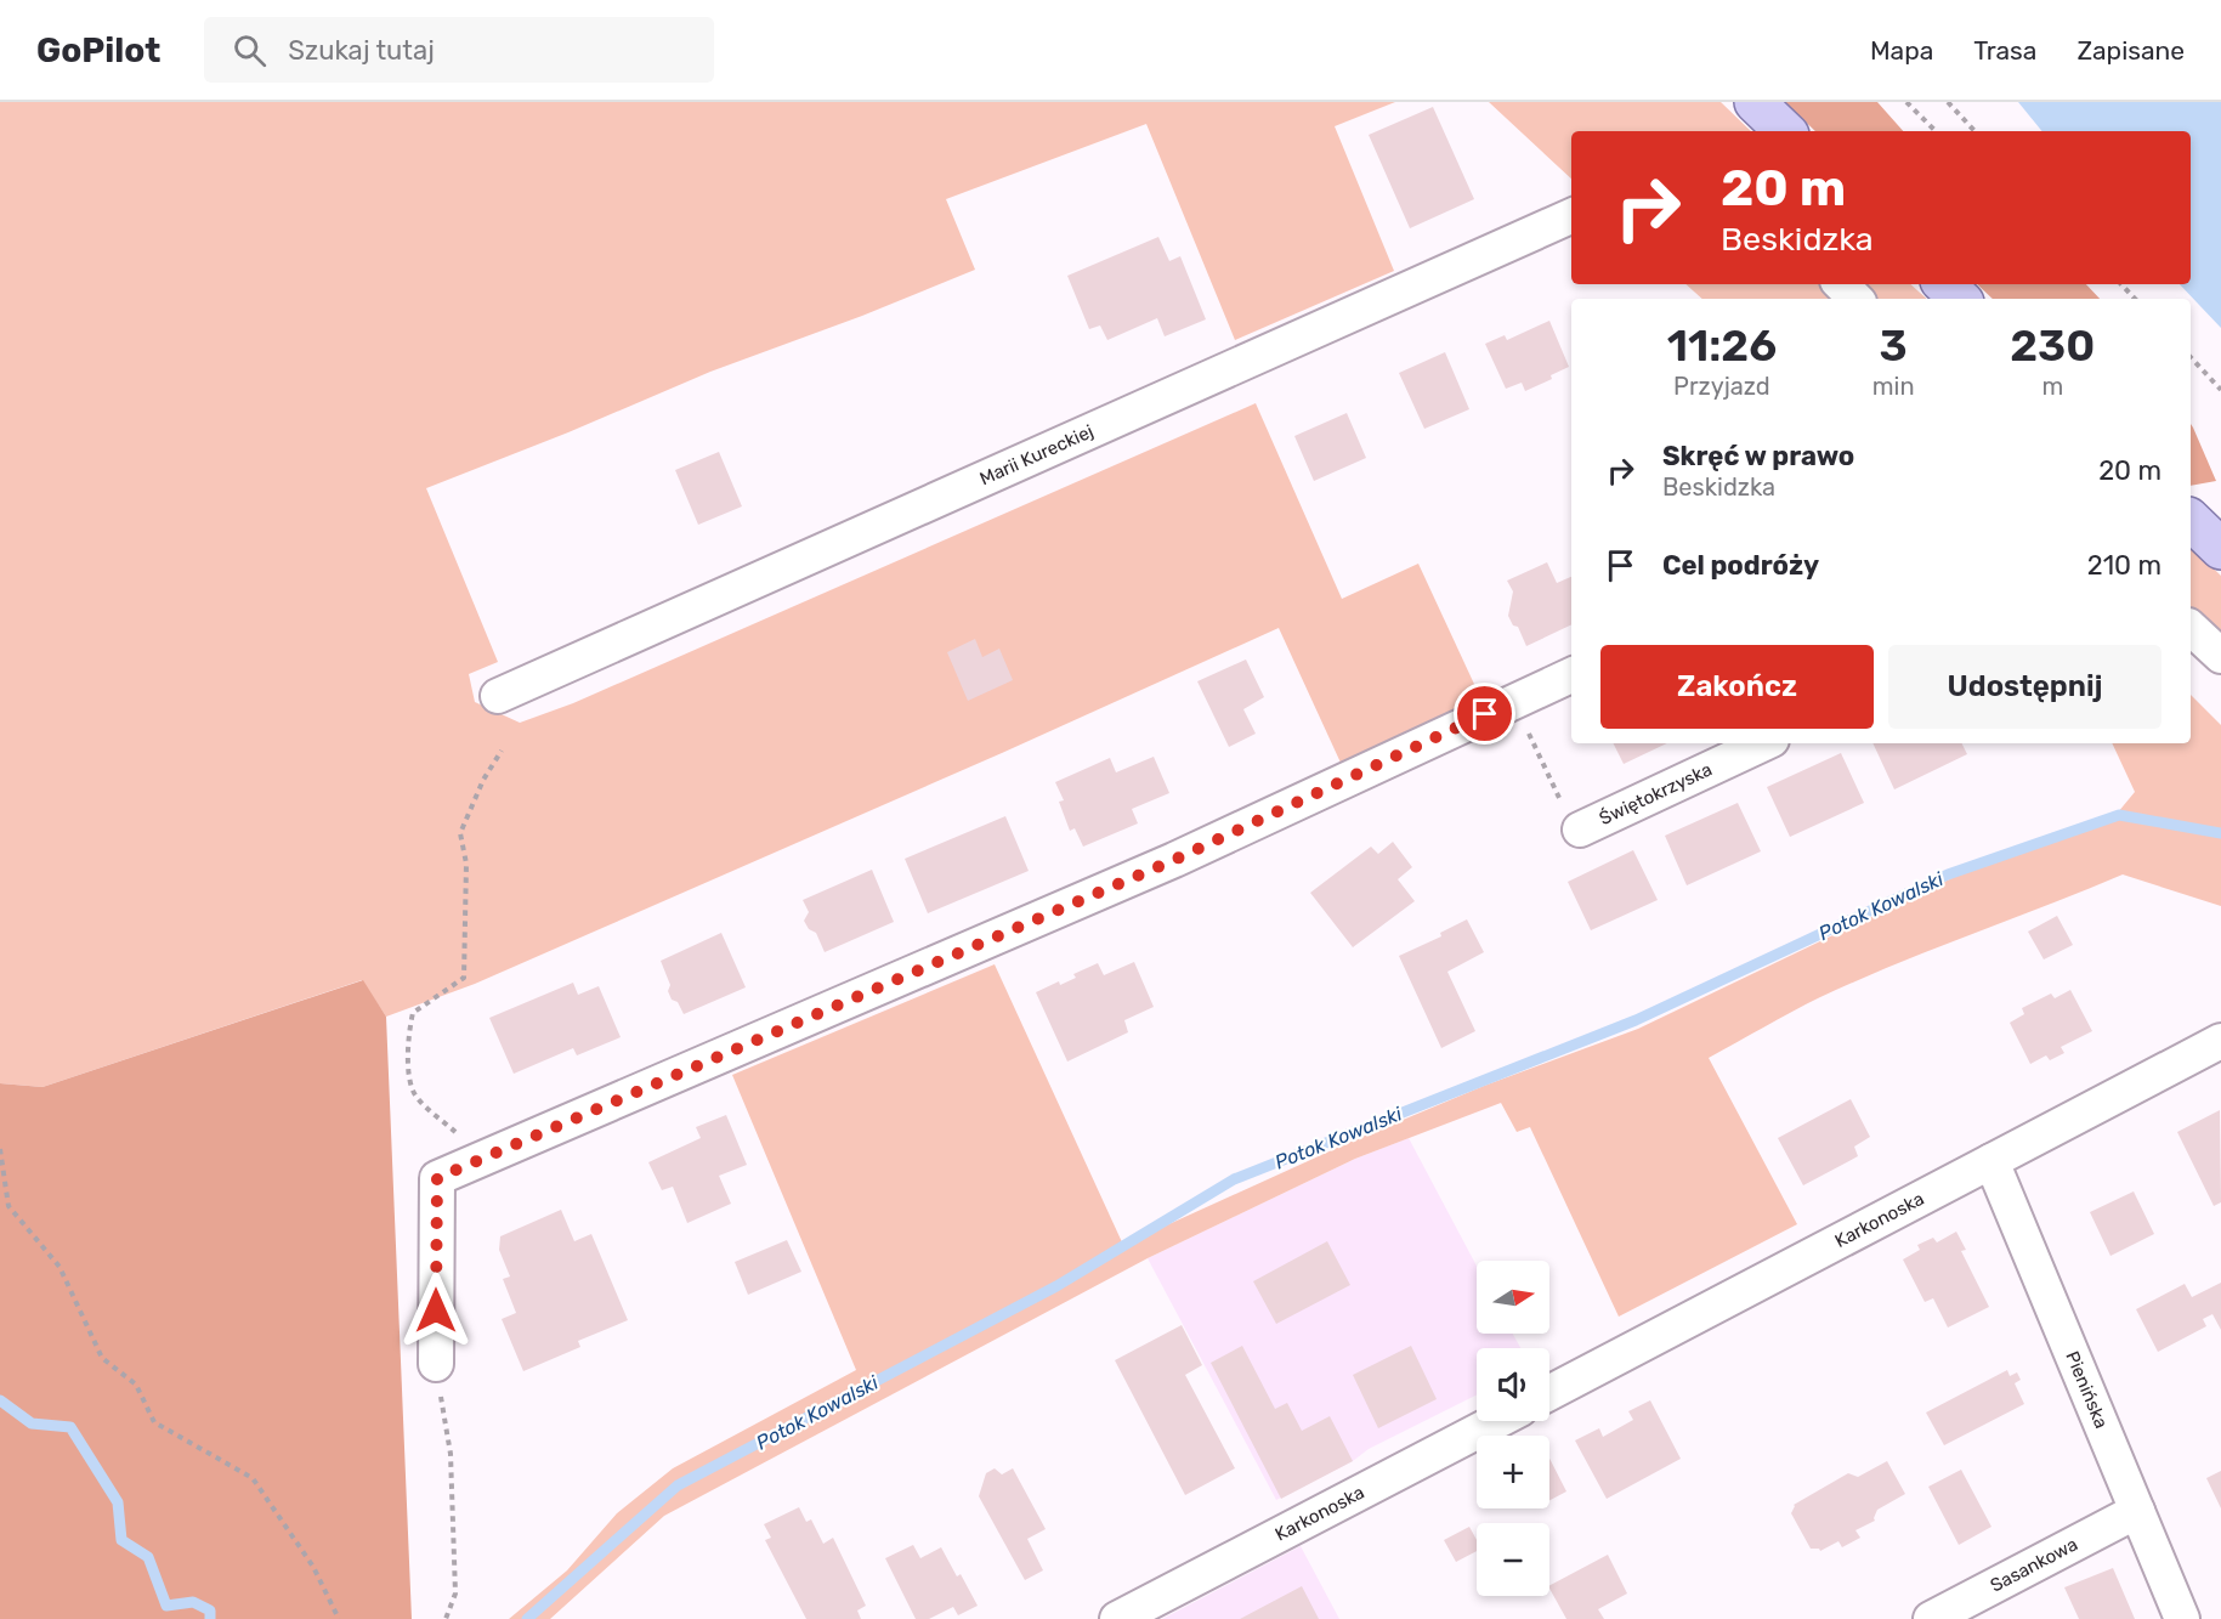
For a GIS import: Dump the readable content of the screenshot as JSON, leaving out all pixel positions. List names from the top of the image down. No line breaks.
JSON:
{"streets":{"street":["Marii Kureckiej","Świętokrzyska","Karkonoska","Pienińska","Sasankowa"]},"crossings":[["Karkonoska","Pienińska"],["Pienińska","Sasankowa"]],"water":["Potok Kowalski"],"north":"right","page":{"header":"GoPilot","search":"Szukaj tutaj","nav":["Mapa","Trasa","Zapisane"],"turn":["20 m","Beskidzka"],"eta":["11:26","Przyjazd","3","min","230","m"],"list":[{"name":"Skręć w prawo","note":"Beskidzka","value":"20 m"},{"name":"Cel podróży","value":"210 m"}],"buttons":["Zakończ","Udostępnij"],"map_buttons":["+","−"]}}
